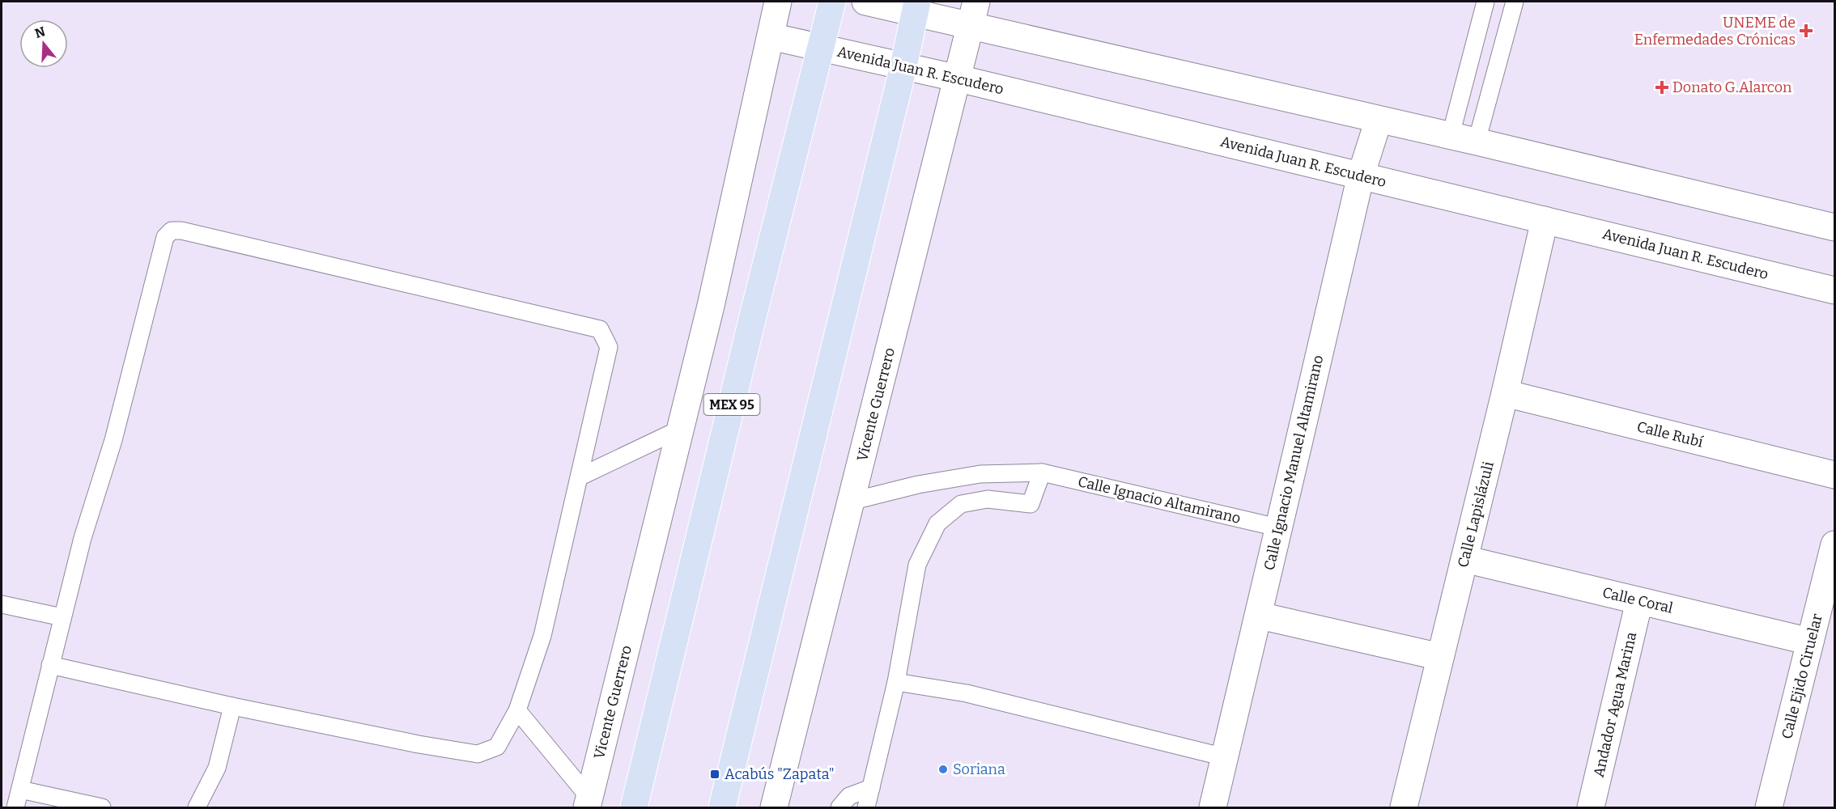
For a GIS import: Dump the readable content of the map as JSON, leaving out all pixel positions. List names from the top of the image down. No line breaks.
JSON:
{"streets":{"main road":["Avenida Juan R. Escudero","MEX 95","Vicente Guerrero","Calle Rubí","Calle Ignacio Manuel Altamirano","Calle Lapislázuli","Calle Coral","Calle Ejido Ciruelar","Andador Agua Marina"],"lane":["Calle Ignacio Altamirano"]},"crossings":[["Avenida Juan R. Escudero","MEX 95"],["Avenida Juan R. Escudero","Vicente Guerrero"],["Avenida Juan R. Escudero","Calle Ignacio Manuel Altamirano"],["Avenida Juan R. Escudero","Calle Lapislázuli"],["Vicente Guerrero","Calle Ignacio Altamirano"],["Calle Rubí","Calle Lapislázuli"],["Calle Ignacio Manuel Altamirano","Calle Ignacio Altamirano"],["Calle Lapislázuli","Calle Coral"],["Calle Coral","Calle Ejido Ciruelar"],["Calle Coral","Andador Agua Marina"]],"places":{"health":["UNEME de Enfermedades Crónicas","Donato G.Alarcon"],"other":["Soriana"],"transit":["Acabús \"Zapata\""]},"north":"top"}
